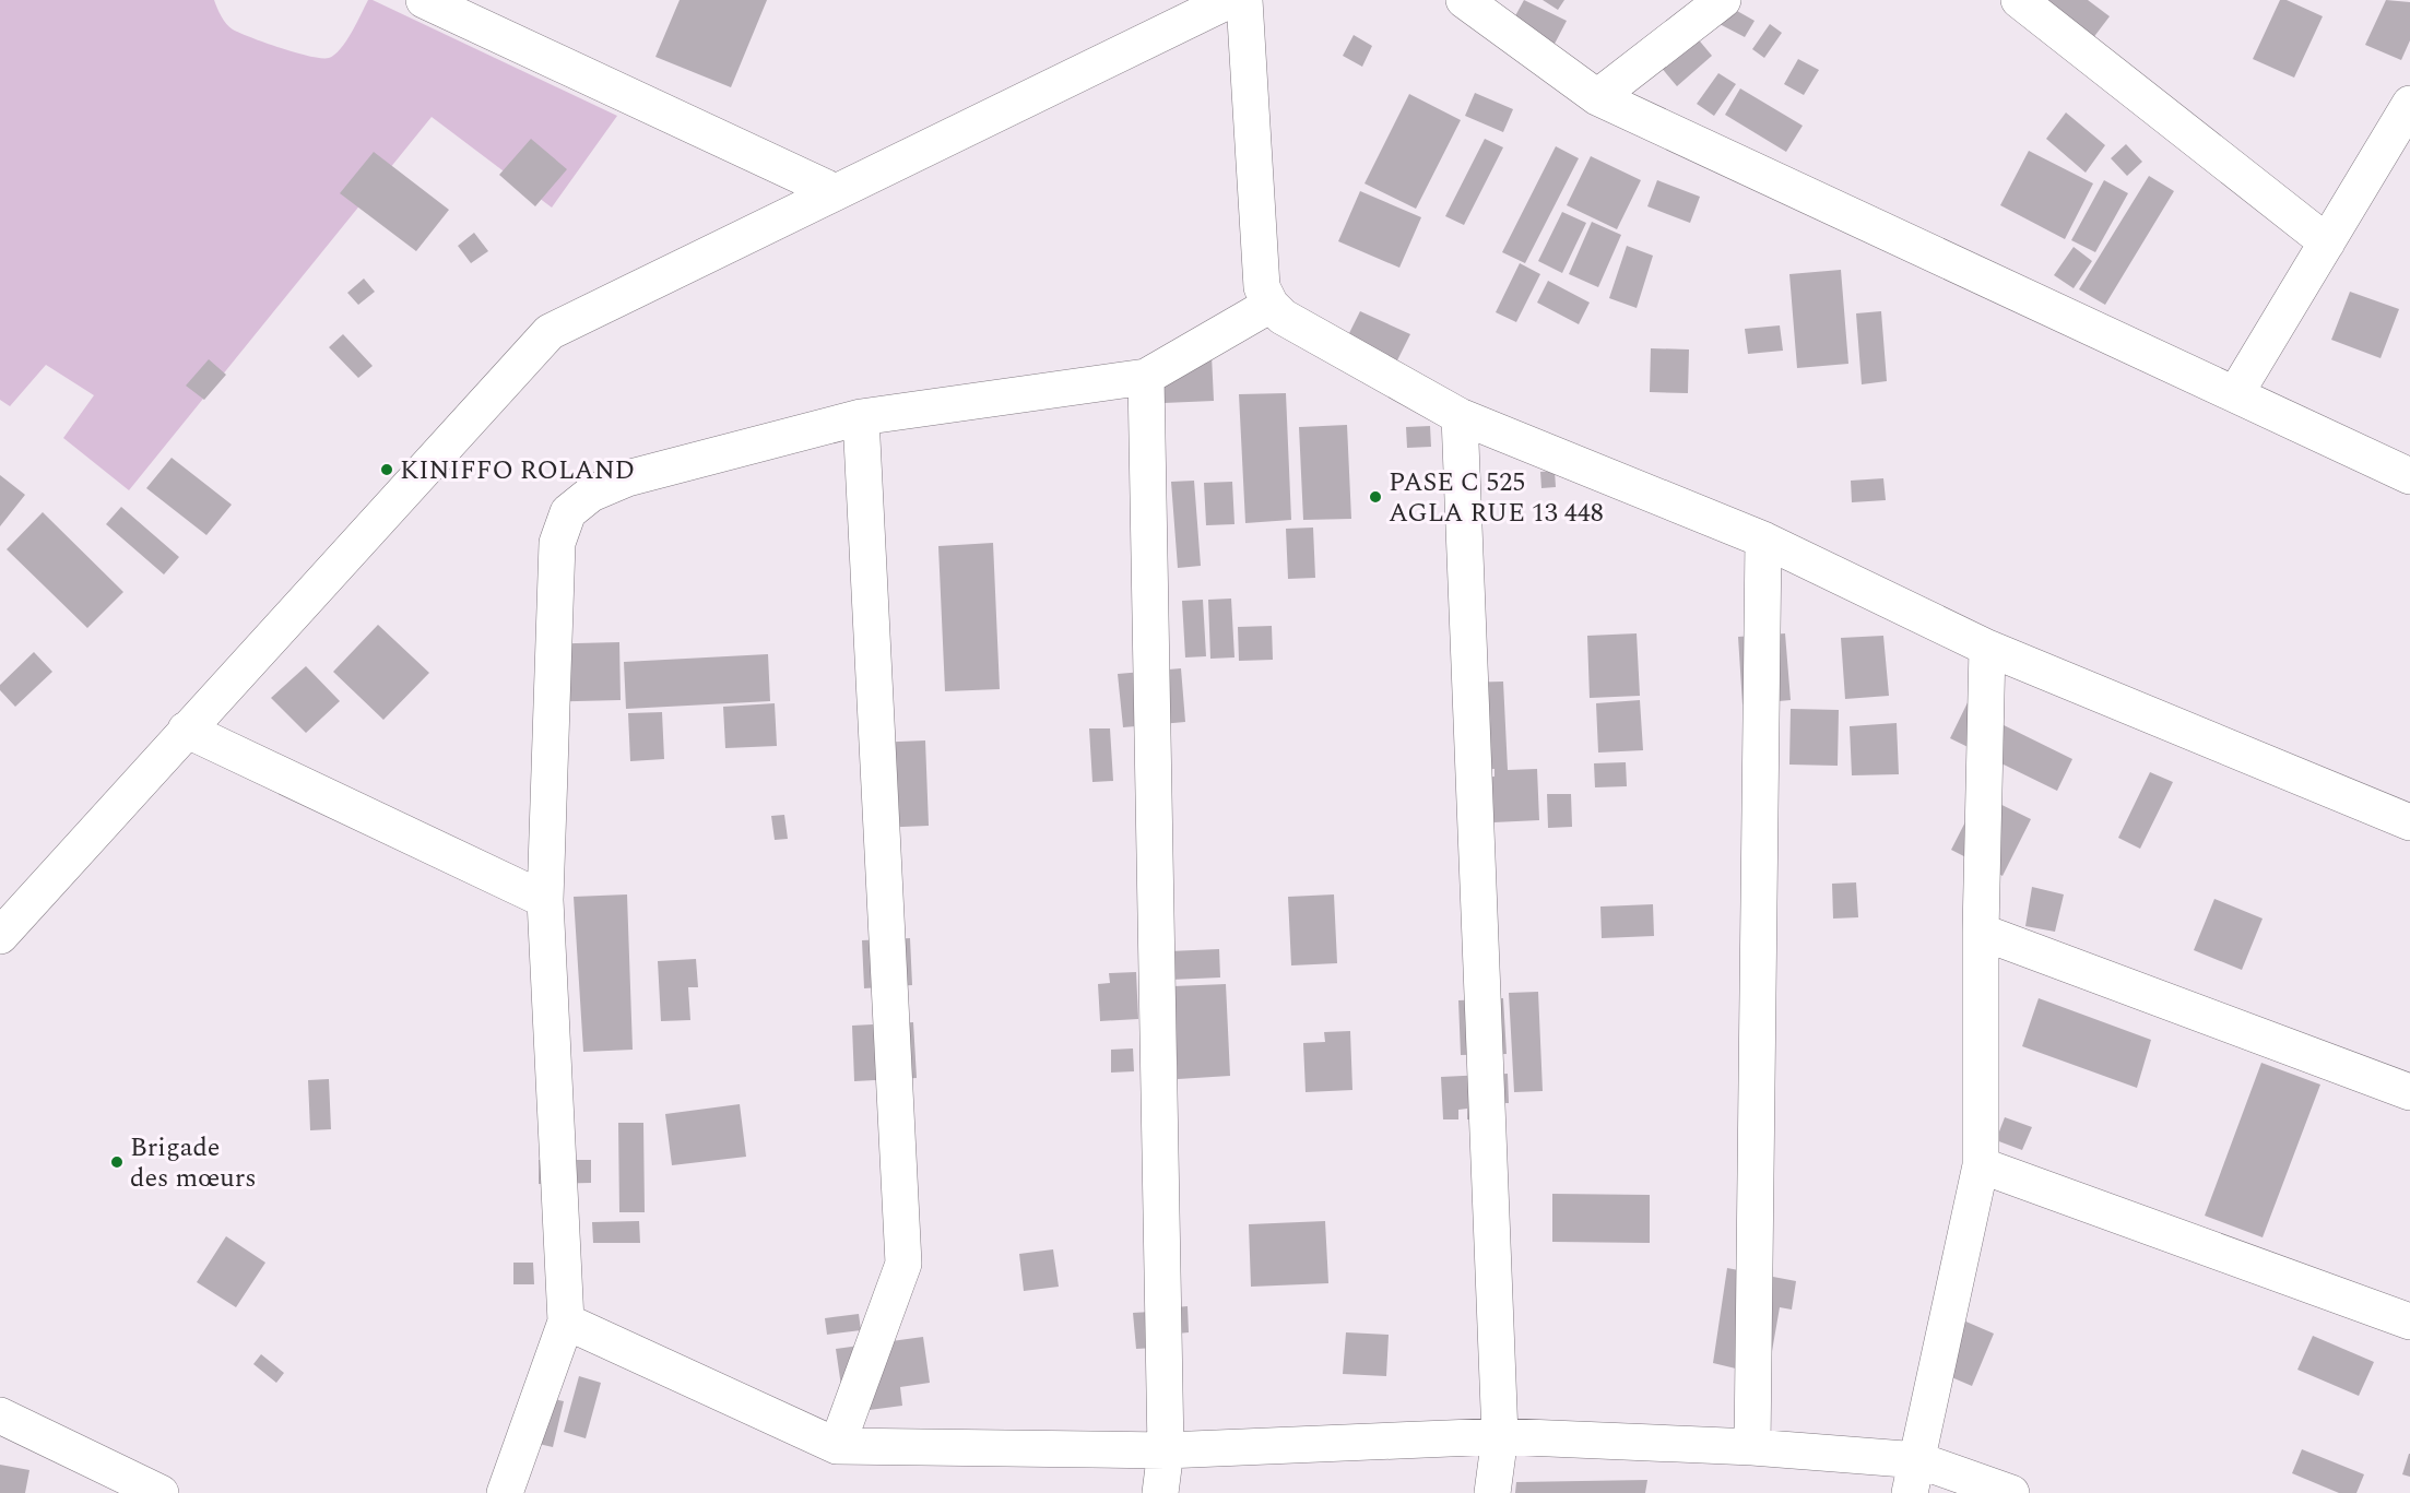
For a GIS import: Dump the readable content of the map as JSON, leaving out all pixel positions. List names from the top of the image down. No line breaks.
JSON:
{"places":["KINIFFO ROLAND","PASE C 525 AGLA RUE 13 448","Brigade des mœurs"]}
